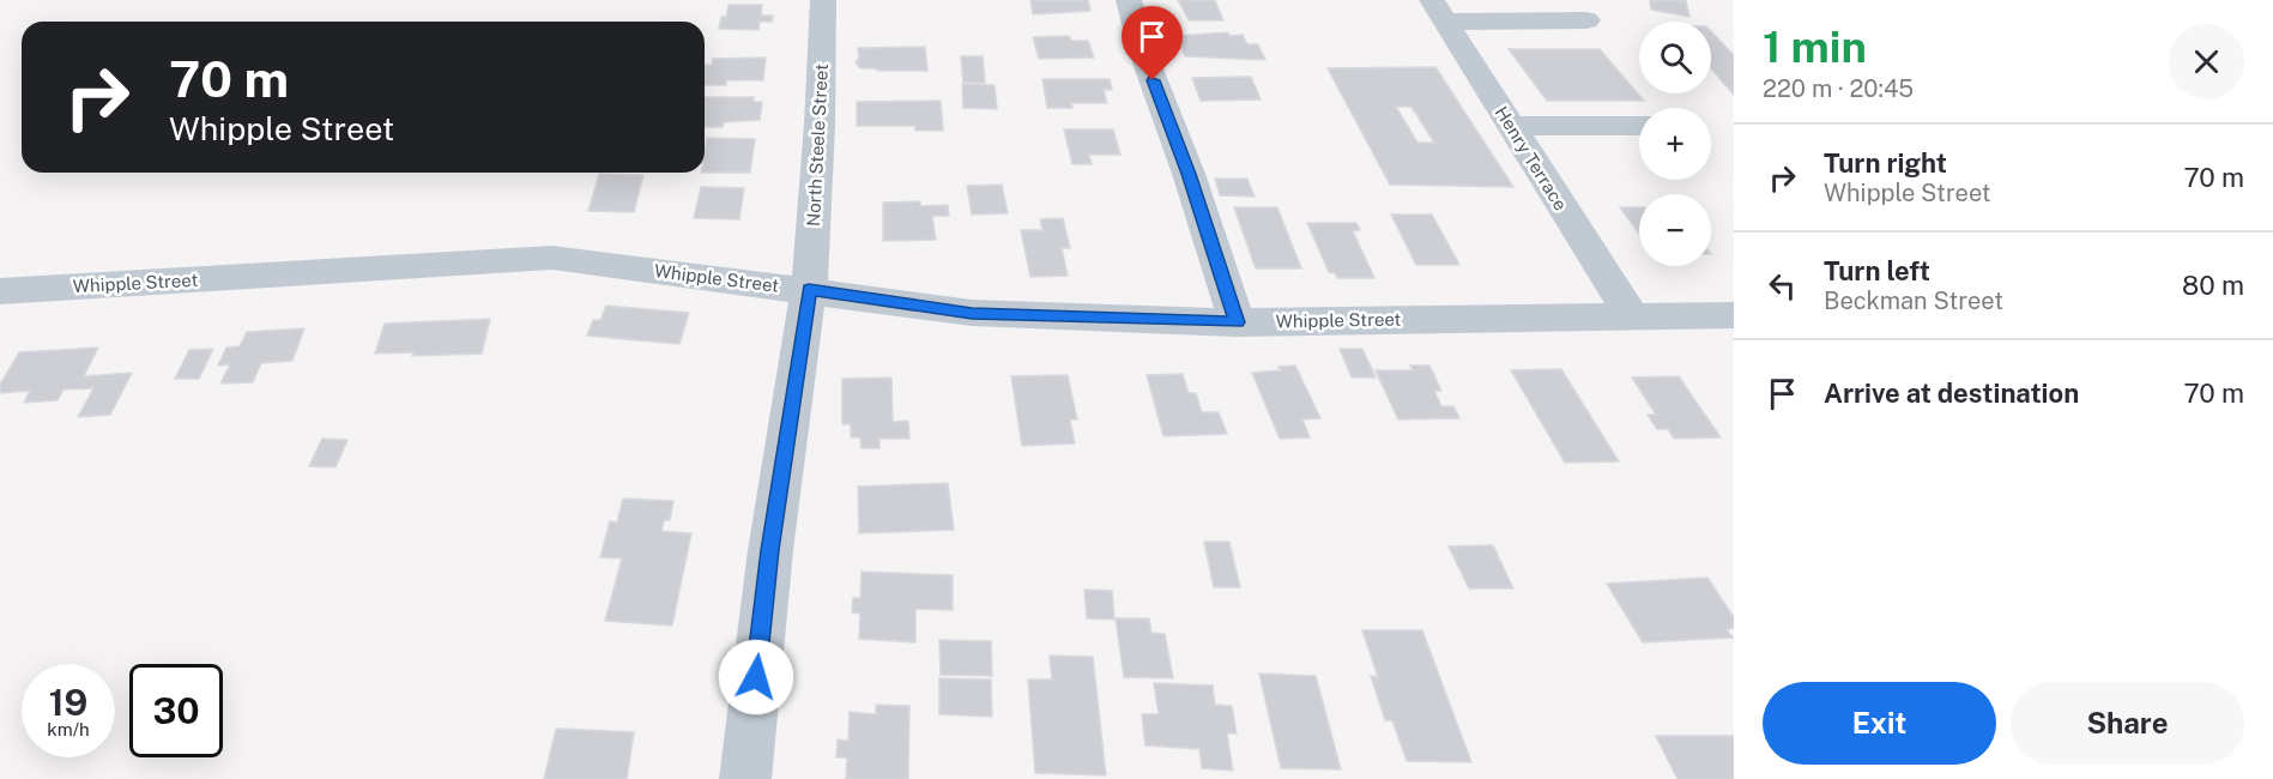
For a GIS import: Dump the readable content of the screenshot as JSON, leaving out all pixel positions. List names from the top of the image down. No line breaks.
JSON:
{"streets":{"street":["North Steele Street","Henry Terrace","Whipple Street"]},"crossings":[["North Steele Street","Whipple Street"],["Henry Terrace","Whipple Street"]],"page":{"heading":["1 min","220 m · 20:45"],"map_buttons":["+","−"],"turn":["70 m","Whipple Street"],"list":[{"name":"Turn right","note":"Whipple Street","value":"70 m"},{"name":"Turn left","note":"Beckman Street","value":"80 m"},{"name":"Arrive at destination","value":"70 m"}],"speed":"19 km/h","limit":"30","buttons":["Exit","Share"]}}
